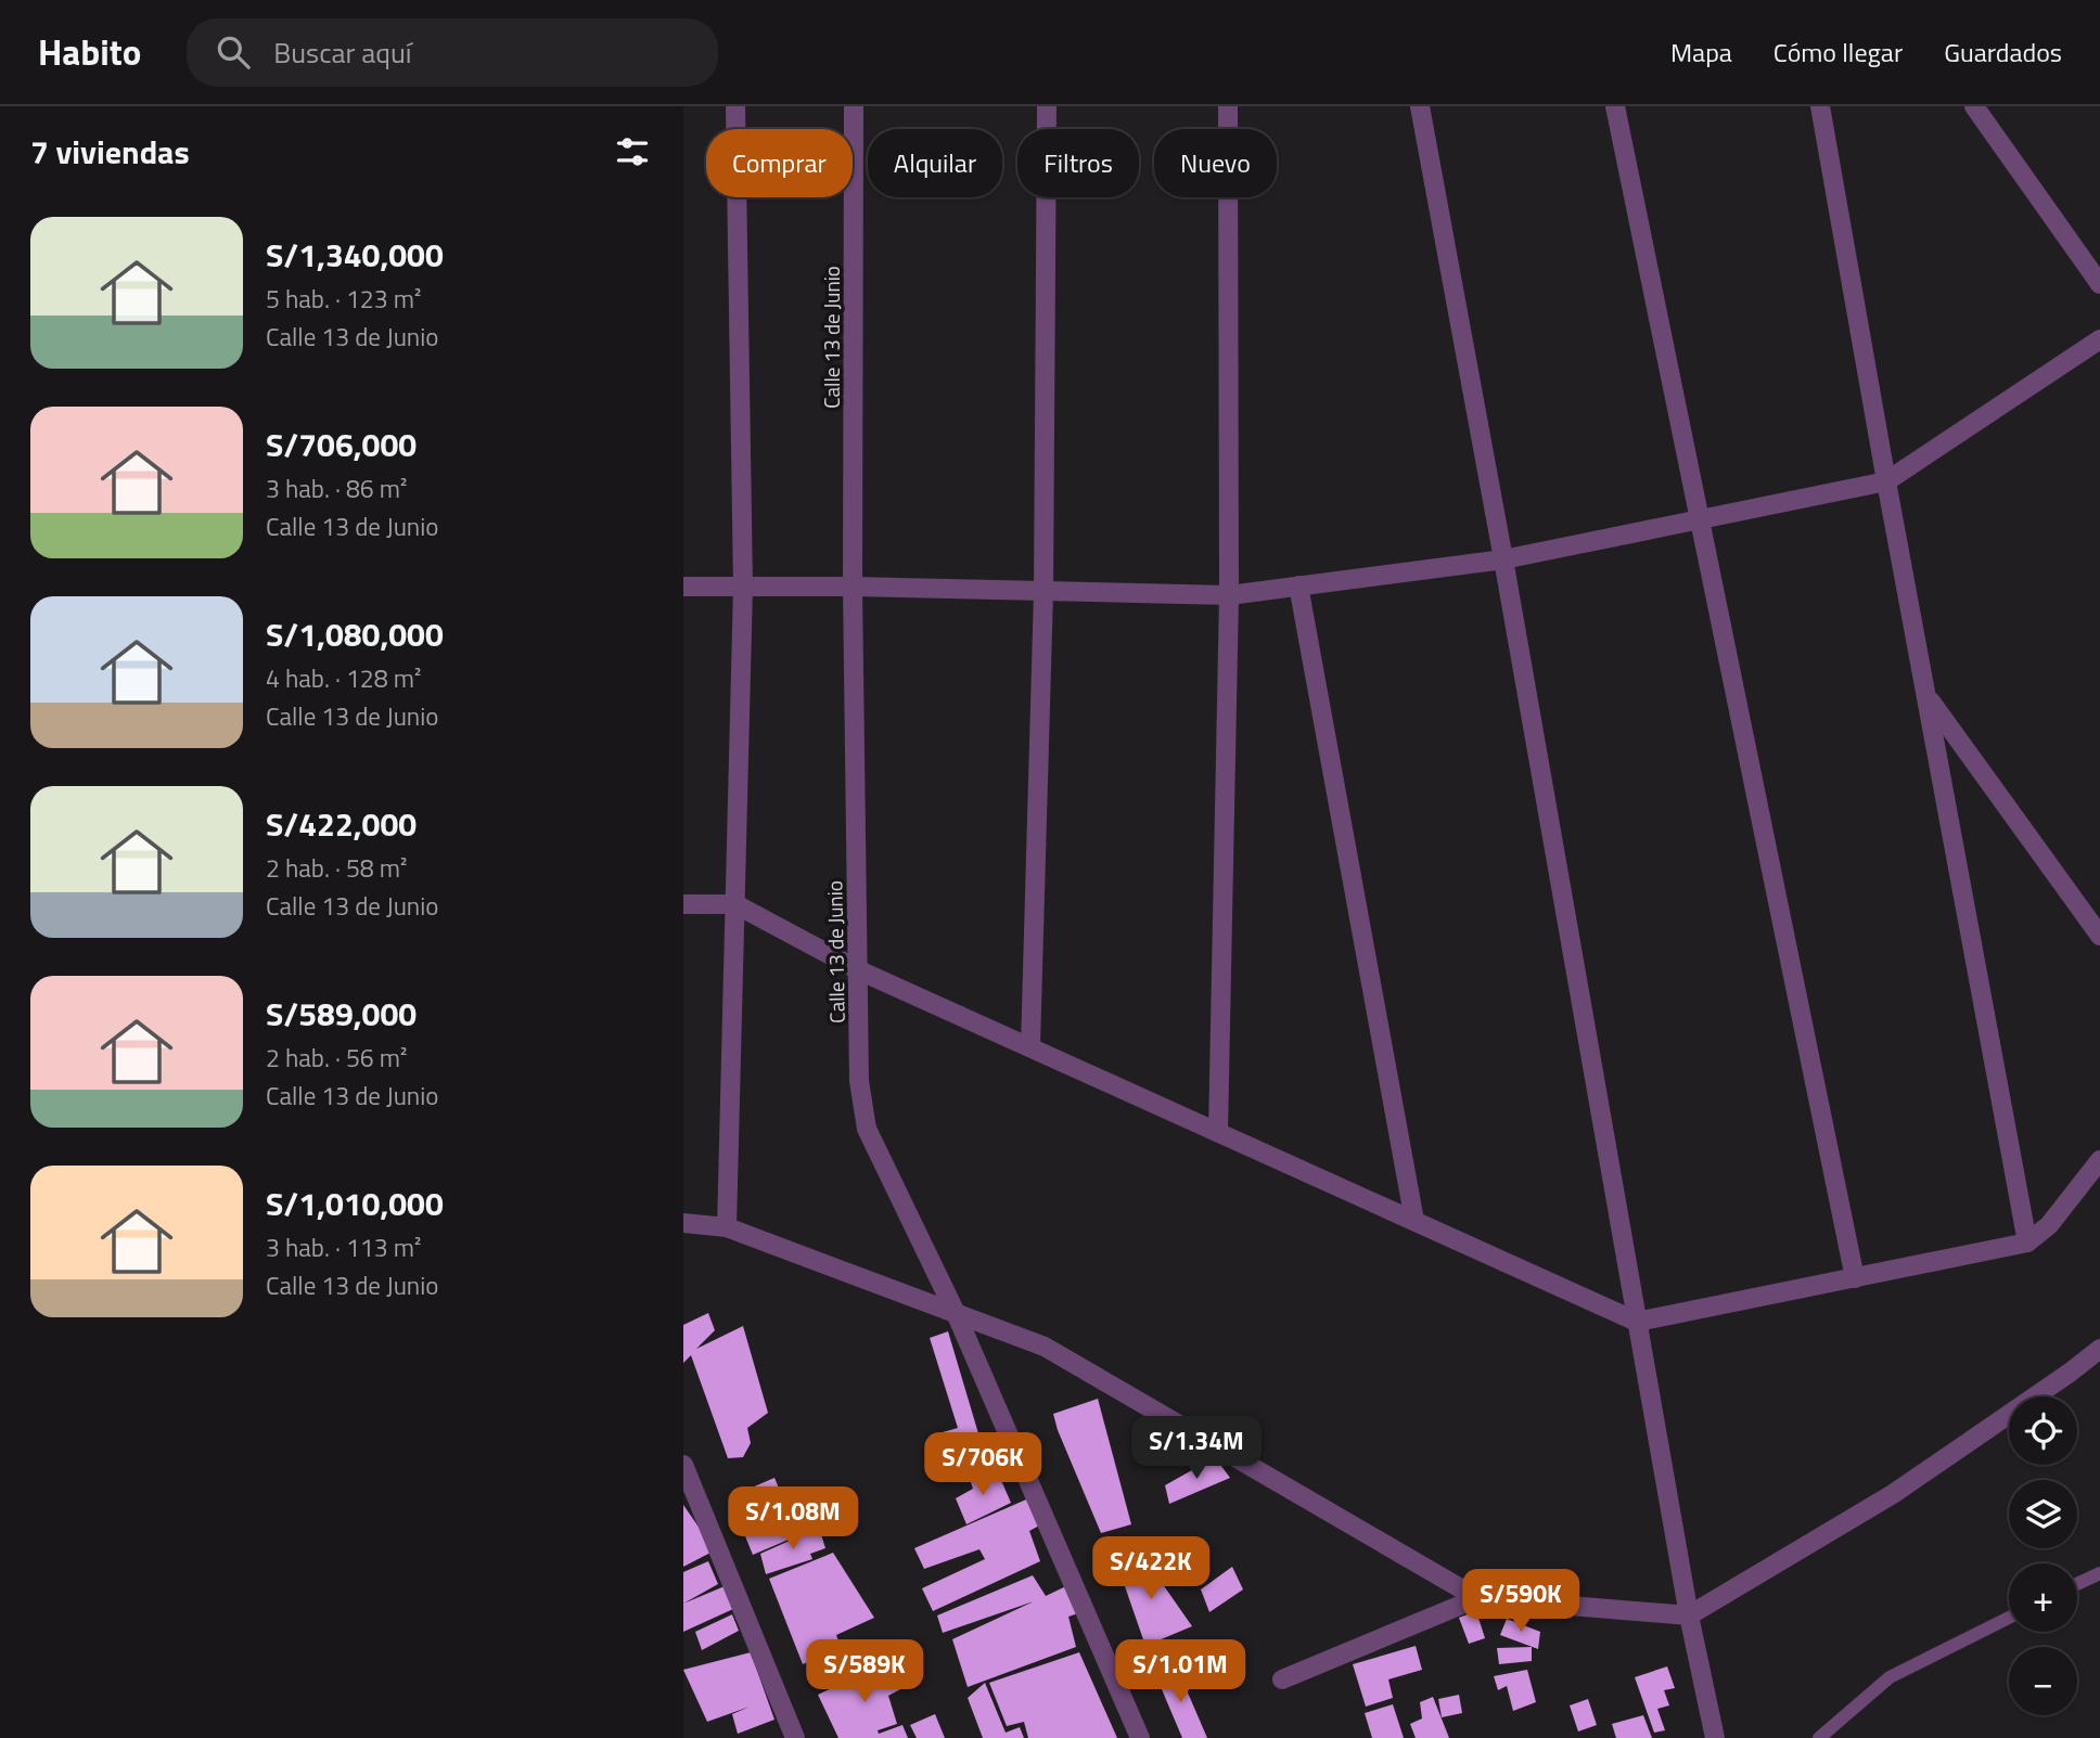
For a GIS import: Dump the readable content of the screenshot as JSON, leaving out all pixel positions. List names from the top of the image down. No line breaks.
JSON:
{"streets":{"street":["Calle 13 de Junio"]},"page":{"header":"Habito","search":"Buscar aquí","nav":["Mapa","Cómo llegar","Guardados"],"heading":"7 viviendas","chip":["Comprar","Alquilar","Filtros","Nuevo"],"list":[{"name":"S/1,340,000","note":"5 hab. · 123 m² · Calle 13 de Junio"},{"name":"S/706,000","note":"3 hab. · 86 m² · Calle 13 de Junio"},{"name":"S/1,080,000","note":"4 hab. · 128 m² · Calle 13 de Junio"},{"name":"S/422,000","note":"2 hab. · 58 m² · Calle 13 de Junio"},{"name":"S/589,000","note":"2 hab. · 56 m² · Calle 13 de Junio"},{"name":"S/1,010,000","note":"3 hab. · 113 m² · Calle 13 de Junio"}],"map_buttons":["+","−"],"price":["S/1.34M","S/706K","S/1.08M","S/422K","S/590K","S/589K","S/1.01M"]}}
